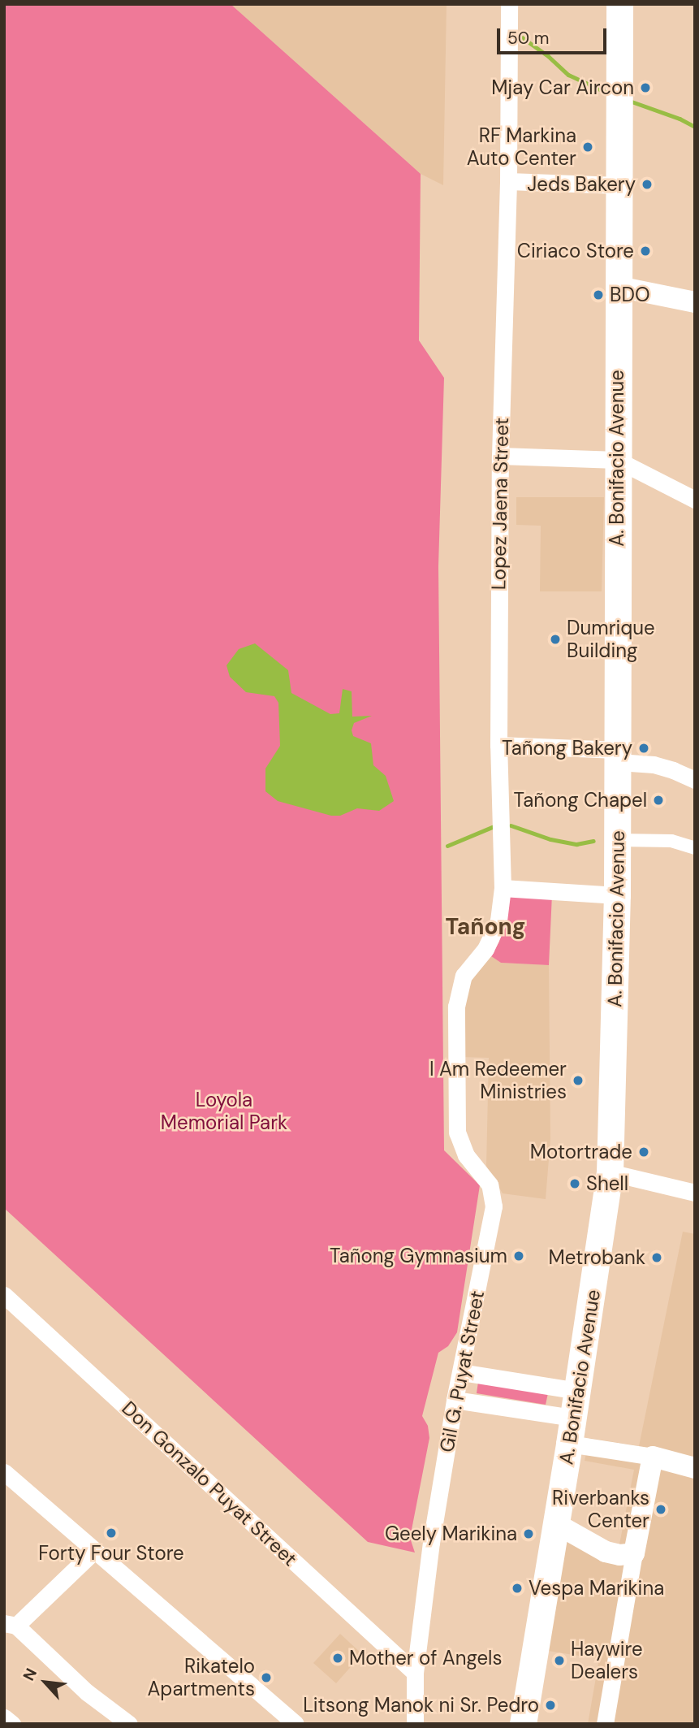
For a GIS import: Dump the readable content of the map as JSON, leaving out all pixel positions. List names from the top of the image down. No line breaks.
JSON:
{"streets":{"main road":["A. Bonifacio Avenue"],"street":["Lopez Jaena Street","Gil G. Puyat Street","Don Gonzalo Puyat Street"]},"crossings":[["Lopez Jaena Street","Gil G. Puyat Street"],["Gil G. Puyat Street","Don Gonzalo Puyat Street"]],"districts":["Tañong"],"parks":["Loyola Memorial Park"],"places":["Mjay Car Aircon","RF Markina Auto Center","Jeds Bakery","Ciriaco Store","BDO","Dumrique Building","Tañong Bakery","Tañong Chapel","I Am Redeemer Ministries","Motortrade","Shell","Tañong Gymnasium","Metrobank","Riverbanks Center","Forty Four Store","Geely Marikina","Vespa Marikina","Mother of Angels","Haywire Dealers","Rikatelo Apartments","Litsong Manok ni Sr. Pedro"],"scale_bar":"50 m","north":"top left"}
